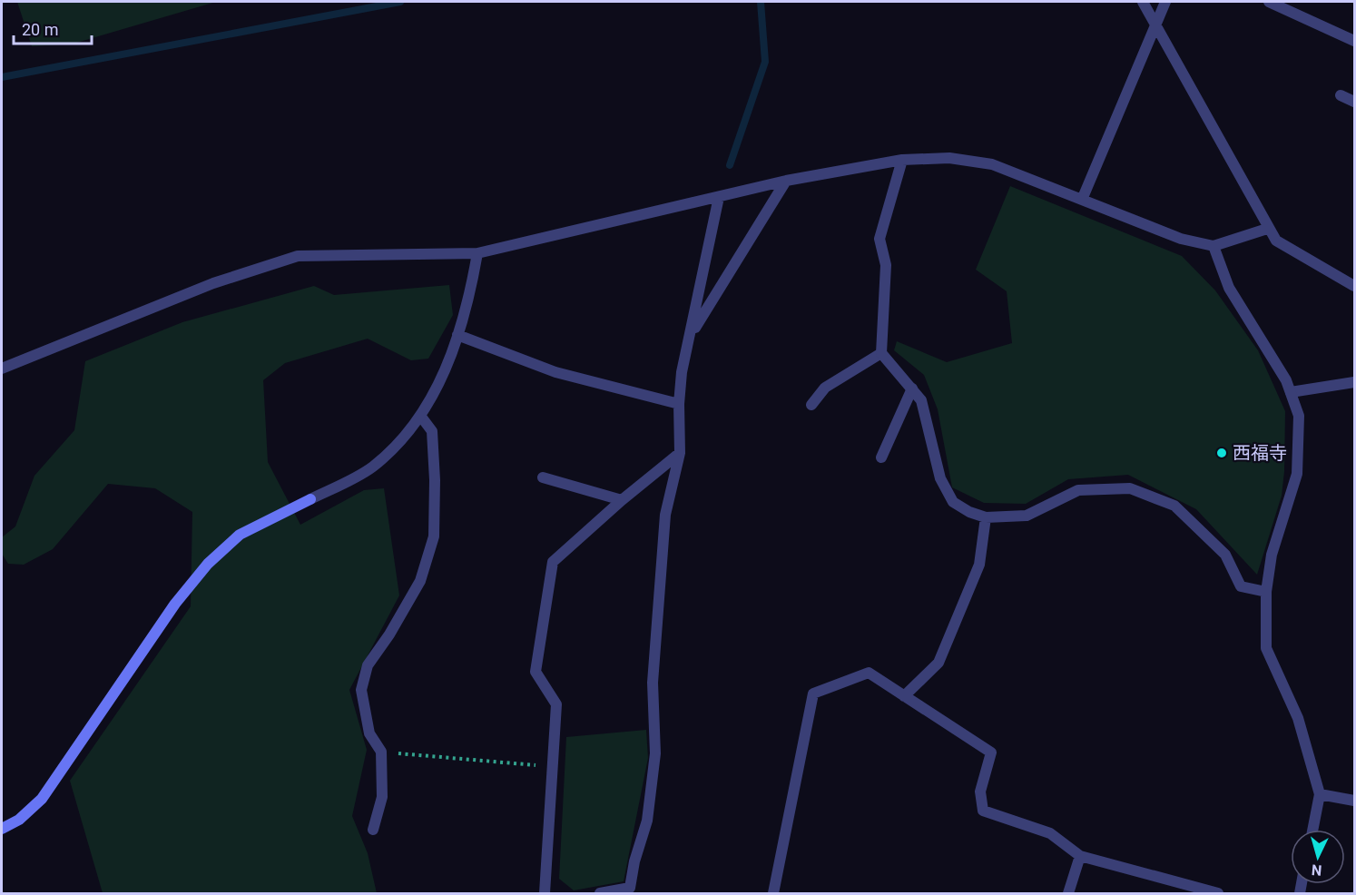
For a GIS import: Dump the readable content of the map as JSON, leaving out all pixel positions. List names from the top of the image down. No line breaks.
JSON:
{"places":["西福寺"],"scale_bar":"20 m","north":"bottom"}
